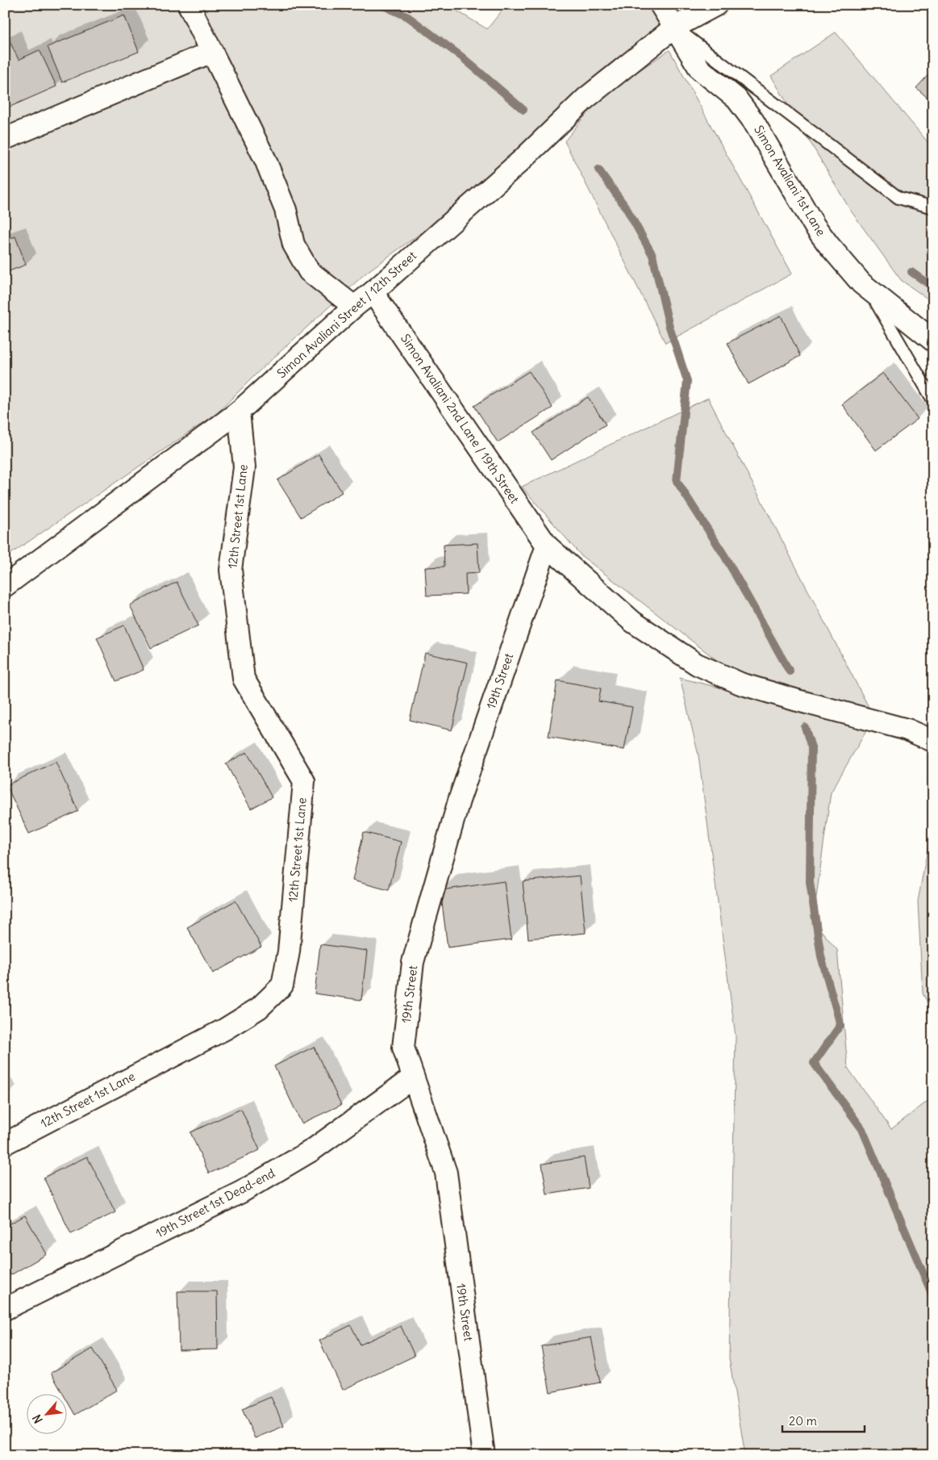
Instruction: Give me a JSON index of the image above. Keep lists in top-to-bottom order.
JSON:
{
  "streets": {
    "street": [
      "Simon Avaliani 1st Lane",
      "Simon Avaliani Street / 12th Street",
      "Simon Avaliani 2nd Lane / 19th Street",
      "12th Street 1st Lane",
      "19th Street",
      "19th Street 1st Dead-end"
    ]
  },
  "crossings": [
    ["Simon Avaliani 1st Lane", "Simon Avaliani Street / 12th Street"],
    ["Simon Avaliani Street / 12th Street", "Simon Avaliani 2nd Lane / 19th Street"],
    ["Simon Avaliani Street / 12th Street", "12th Street 1st Lane"],
    ["Simon Avaliani 2nd Lane / 19th Street", "19th Street"],
    ["19th Street", "19th Street 1st Dead-end"]
  ],
  "scale_bar": "20 m",
  "north": "bottom left"
}
